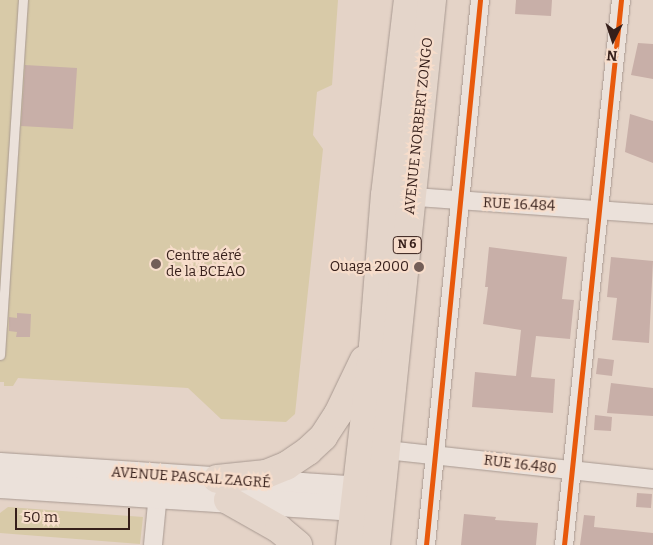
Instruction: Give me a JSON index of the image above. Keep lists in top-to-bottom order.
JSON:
{
  "streets": {
    "main road": ["AVENUE NORBERT ZONGO", "N 6", "AVENUE PASCAL ZAGRÉ"],
    "street": ["RUE 16.484", "RUE 16.480"]
  },
  "crossings": [
    ["AVENUE NORBERT ZONGO", "RUE 16.484"],
    ["AVENUE NORBERT ZONGO", "N 6"],
    ["AVENUE NORBERT ZONGO", "RUE 16.480"],
    ["AVENUE NORBERT ZONGO", "AVENUE PASCAL ZAGRÉ"],
    ["N 6", "AVENUE PASCAL ZAGRÉ"]
  ],
  "places": ["Centre aéré de la BCEAO", "Ouaga 2000"],
  "scale_bar": "50 m",
  "north": "bottom"
}
